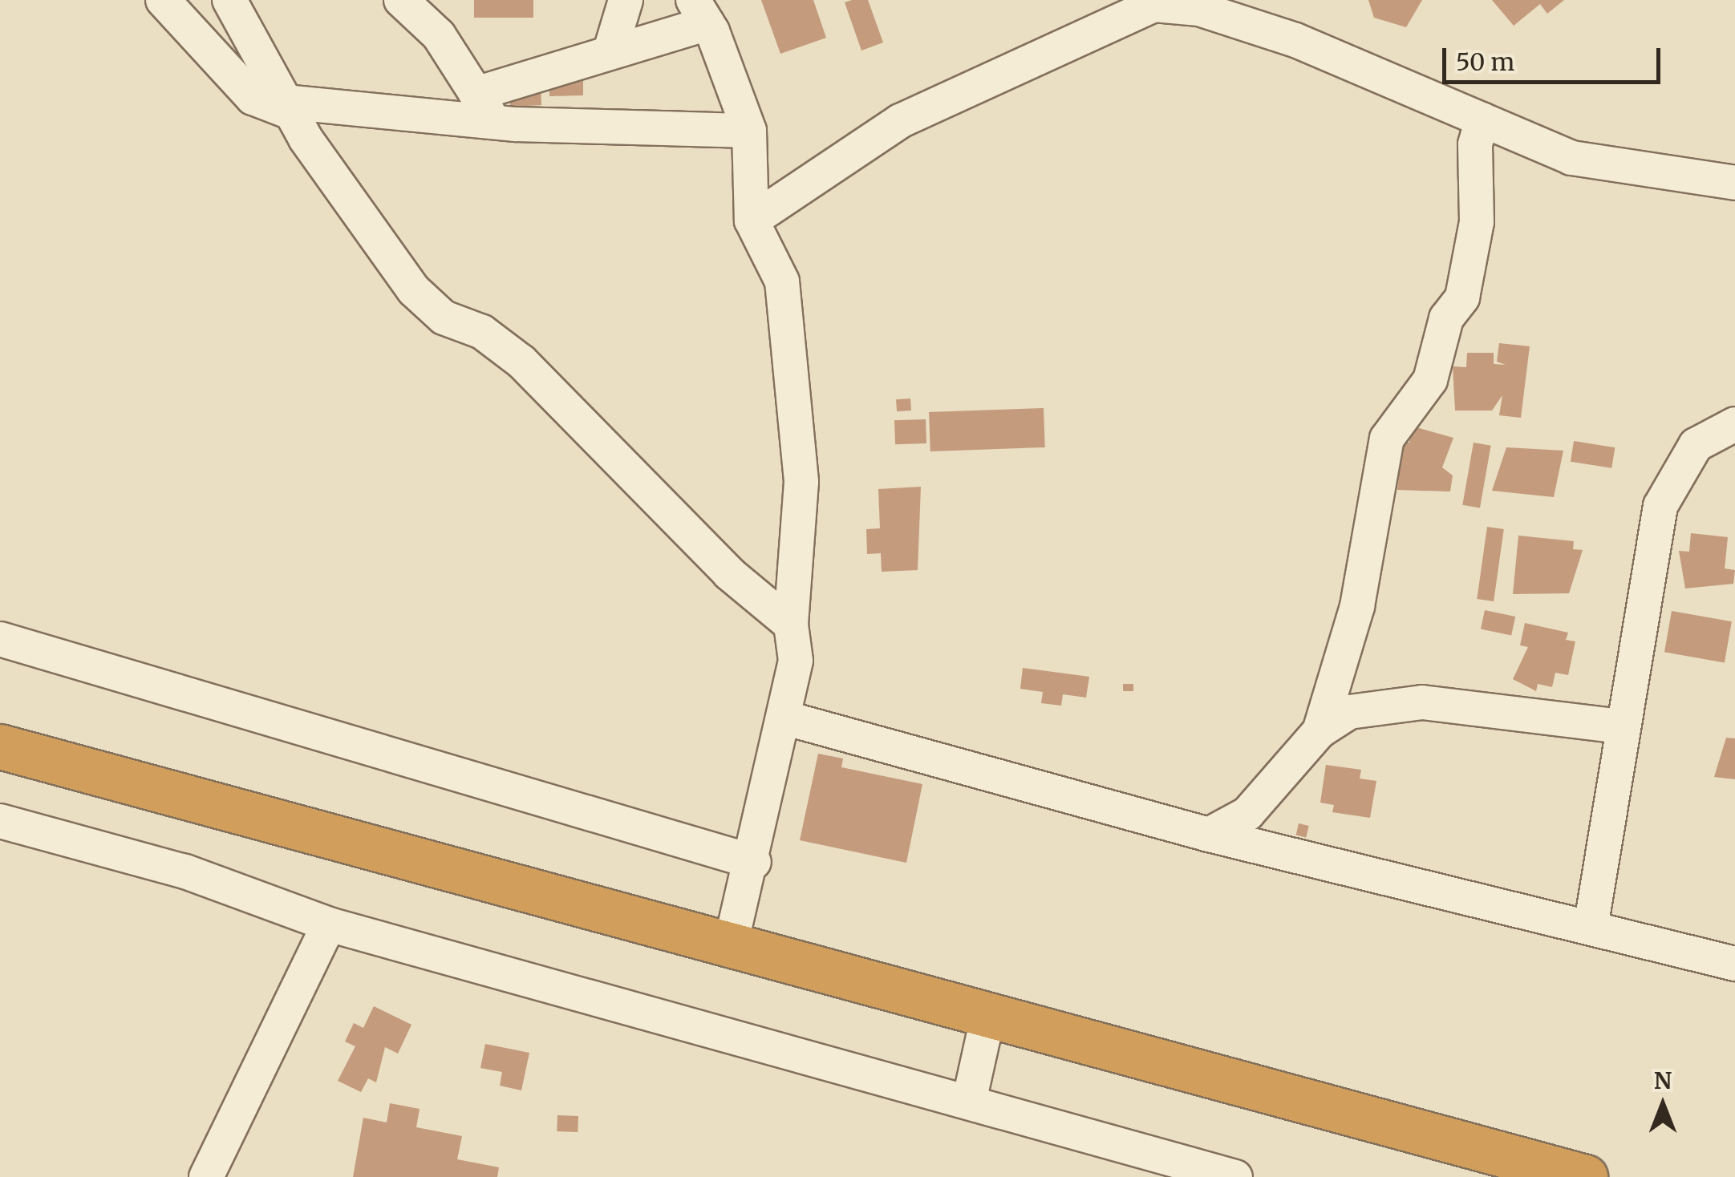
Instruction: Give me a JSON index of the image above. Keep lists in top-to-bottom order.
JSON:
{
  "scale_bar": "50 m",
  "north": "top"
}
